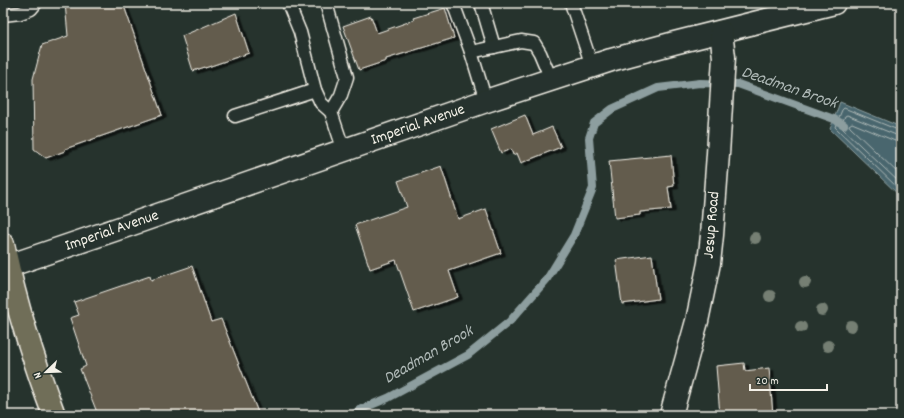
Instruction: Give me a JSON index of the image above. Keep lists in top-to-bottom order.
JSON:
{
  "streets": {
    "street": ["Imperial Avenue", "Jesup Road"]
  },
  "crossings": [
    ["Imperial Avenue", "Jesup Road"]
  ],
  "water": ["Deadman Brook"],
  "scale_bar": "20 m",
  "north": "bottom left"
}
